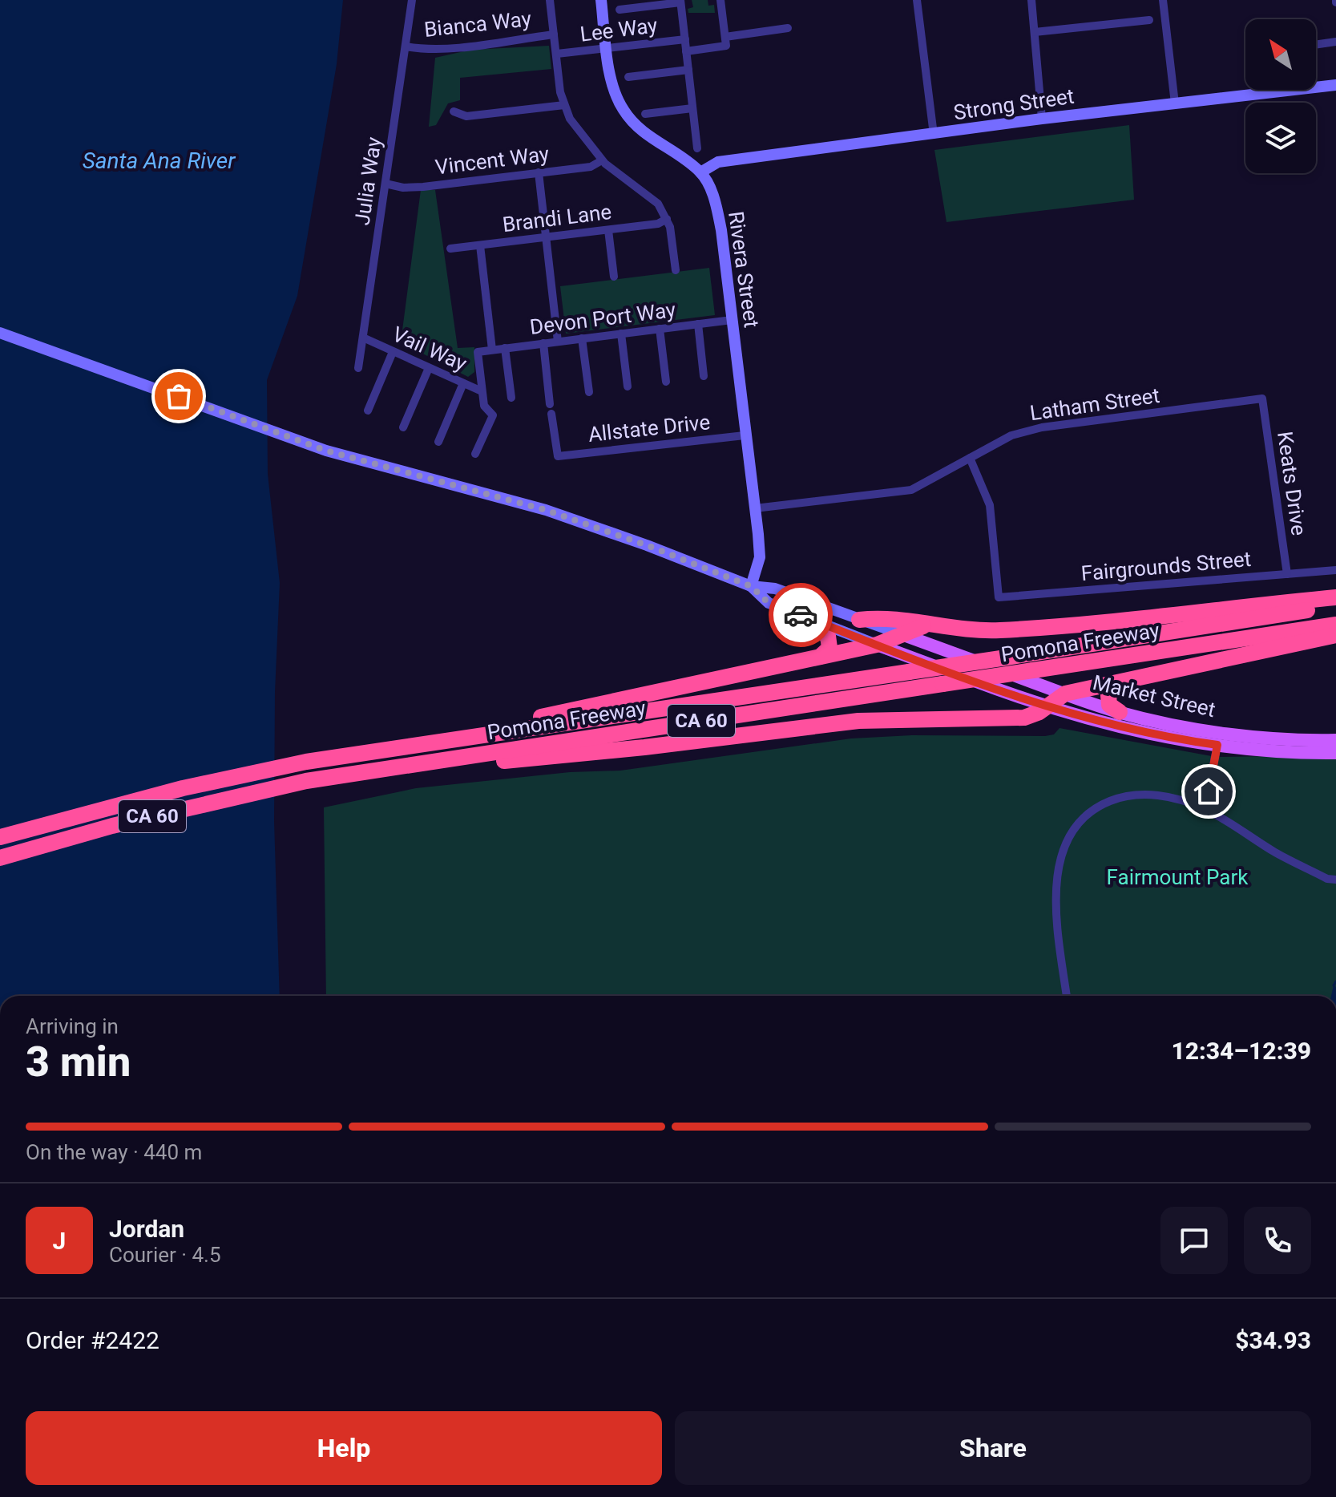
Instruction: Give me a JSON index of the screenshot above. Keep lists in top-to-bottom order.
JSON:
{
  "streets": {
    "highway": ["Pomona Freeway", "CA 60"],
    "main road": ["Market Street"],
    "street": [
      "Bianca Way",
      "Lee Way",
      "Strong Street",
      "Vincent Way",
      "Julia Way",
      "Brandi Lane",
      "Rivera Street",
      "Devon Port Way",
      "Vail Way",
      "Latham Street",
      "Allstate Drive",
      "Keats Drive",
      "Fairgrounds Street"
    ]
  },
  "crossings": [
    ["Bianca Way", "Julia Way"],
    ["Lee Way", "Rivera Street"],
    ["Strong Street", "Rivera Street"],
    ["Vincent Way", "Julia Way"],
    ["Julia Way", "Vail Way"],
    ["Rivera Street", "Devon Port Way"],
    ["Rivera Street", "Latham Street"],
    ["Rivera Street", "Allstate Drive"],
    ["Rivera Street", "Market Street"],
    ["Devon Port Way", "Vail Way"],
    ["Latham Street", "Keats Drive"],
    ["Latham Street", "Fairgrounds Street"],
    ["Keats Drive", "Fairgrounds Street"]
  ],
  "water": ["Santa Ana River"],
  "parks": ["Fairmount Park"],
  "north": "top left",
  "page": {
    "heading": ["3 min", "Arriving in", "12:34–12:39"],
    "panel": [
      "Jordan",
      "Courier · 4.5",
      "Order #2422",
      "$34.93"
    ],
    "bar": "On the way · 440 m",
    "round": "J",
    "buttons": ["Help", "Share"]
  }
}
